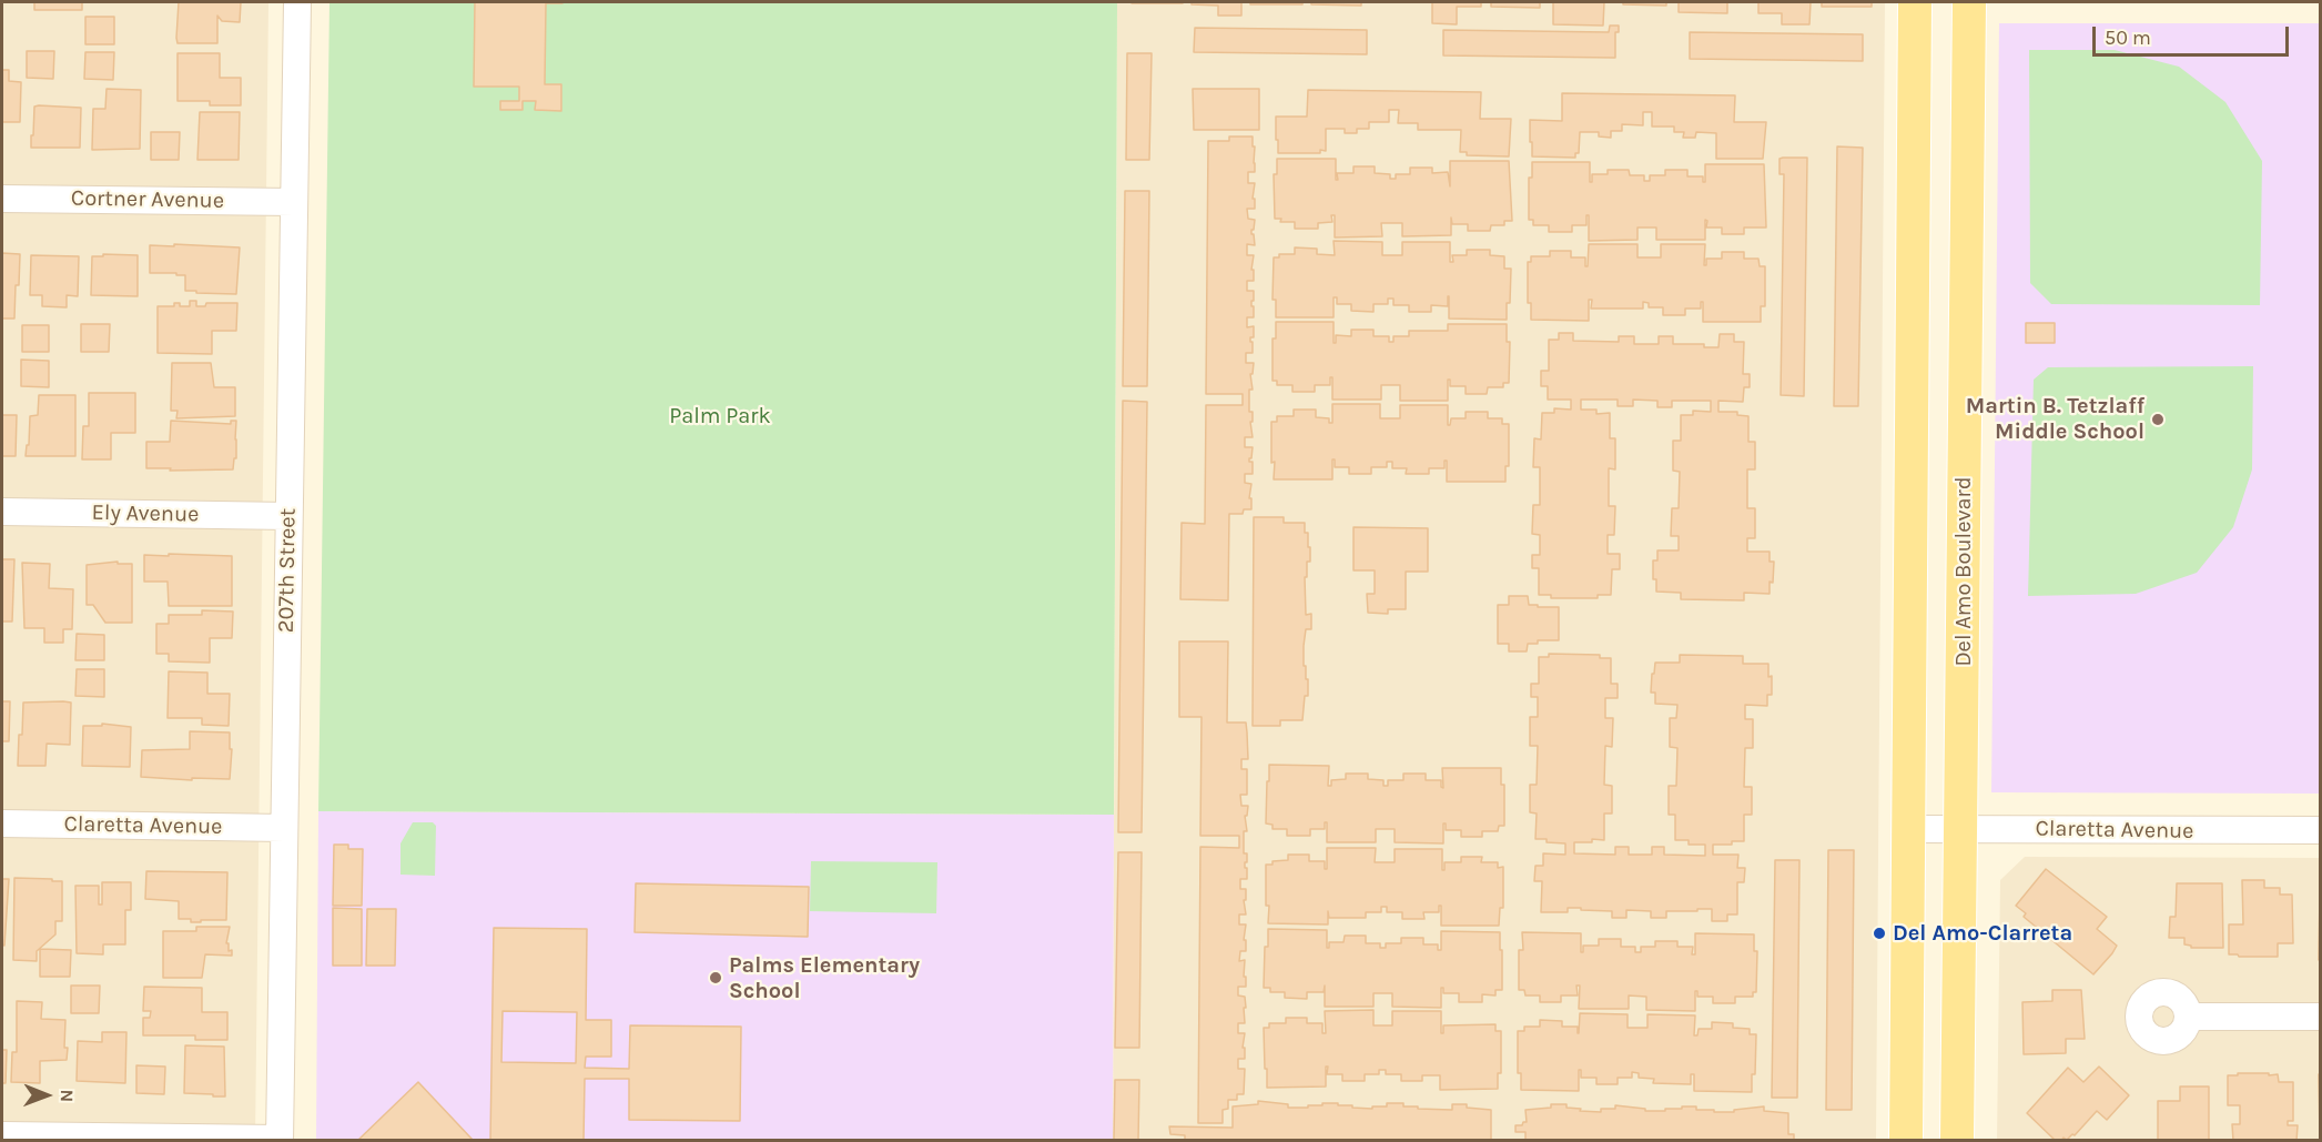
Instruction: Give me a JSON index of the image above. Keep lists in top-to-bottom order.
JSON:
{
  "streets": {
    "main road": ["Del Amo Boulevard"],
    "street": [
      "Cortner Avenue",
      "Ely Avenue",
      "207th Street",
      "Claretta Avenue"
    ]
  },
  "crossings": [
    ["Cortner Avenue", "207th Street"],
    ["Ely Avenue", "207th Street"],
    ["207th Street", "Claretta Avenue"],
    ["Del Amo Boulevard", "Claretta Avenue"]
  ],
  "parks": ["Palm Park"],
  "places": ["Martin B. Tetzlaff Middle School", "Del Amo-Clarreta", "Palms Elementary School"],
  "scale_bar": "50 m",
  "north": "right"
}
